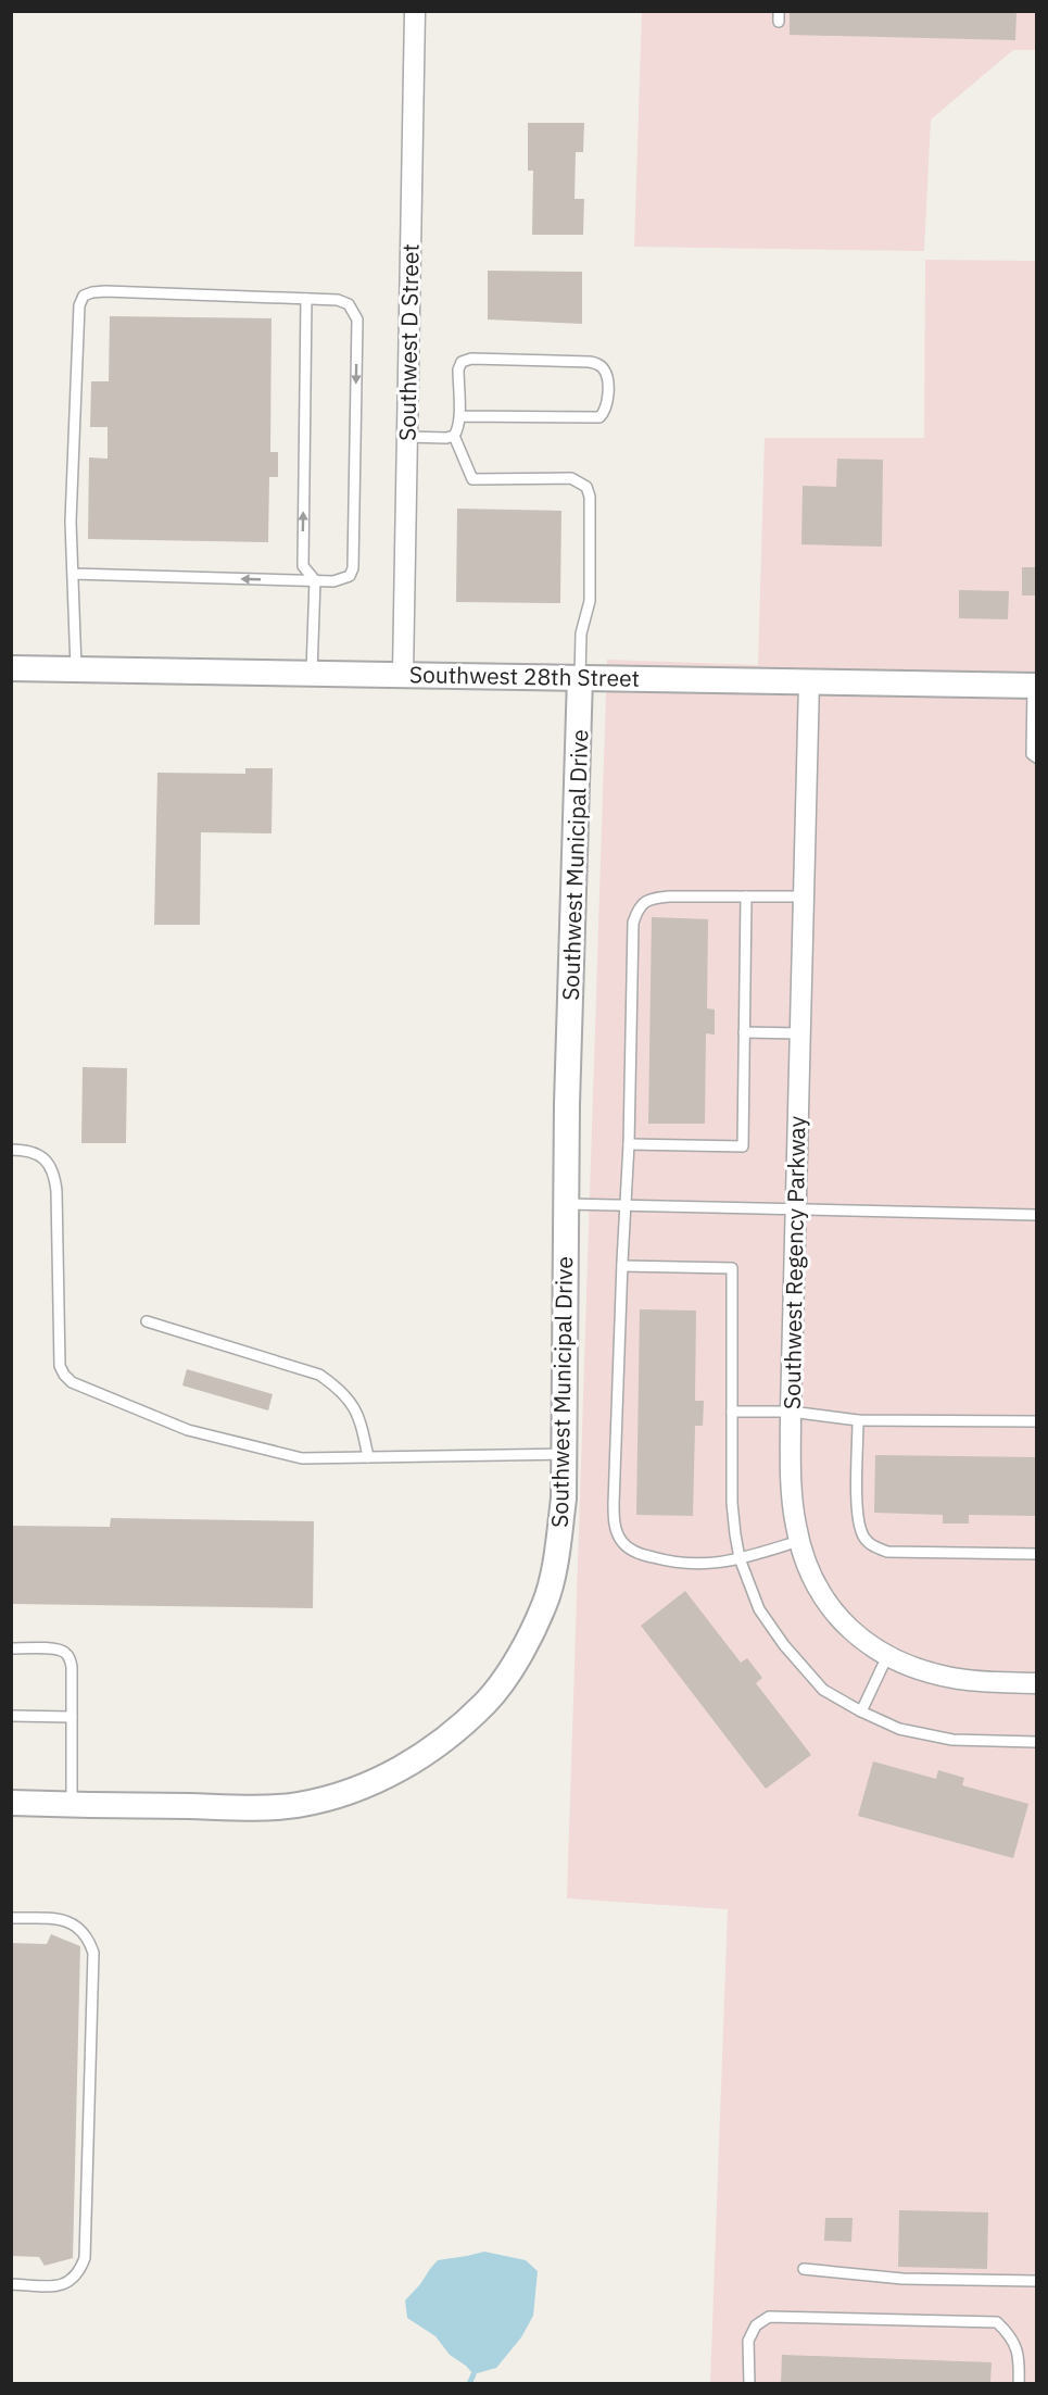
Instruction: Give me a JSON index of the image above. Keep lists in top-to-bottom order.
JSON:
{
  "streets": {
    "street": [
      "Southwest D Street",
      "Southwest 28th Street",
      "Southwest Municipal Drive",
      "Southwest Regency Parkway"
    ]
  },
  "crossings": [
    ["Southwest D Street", "Southwest 28th Street"],
    ["Southwest 28th Street", "Southwest Municipal Drive"],
    ["Southwest 28th Street", "Southwest Regency Parkway"]
  ]
}
